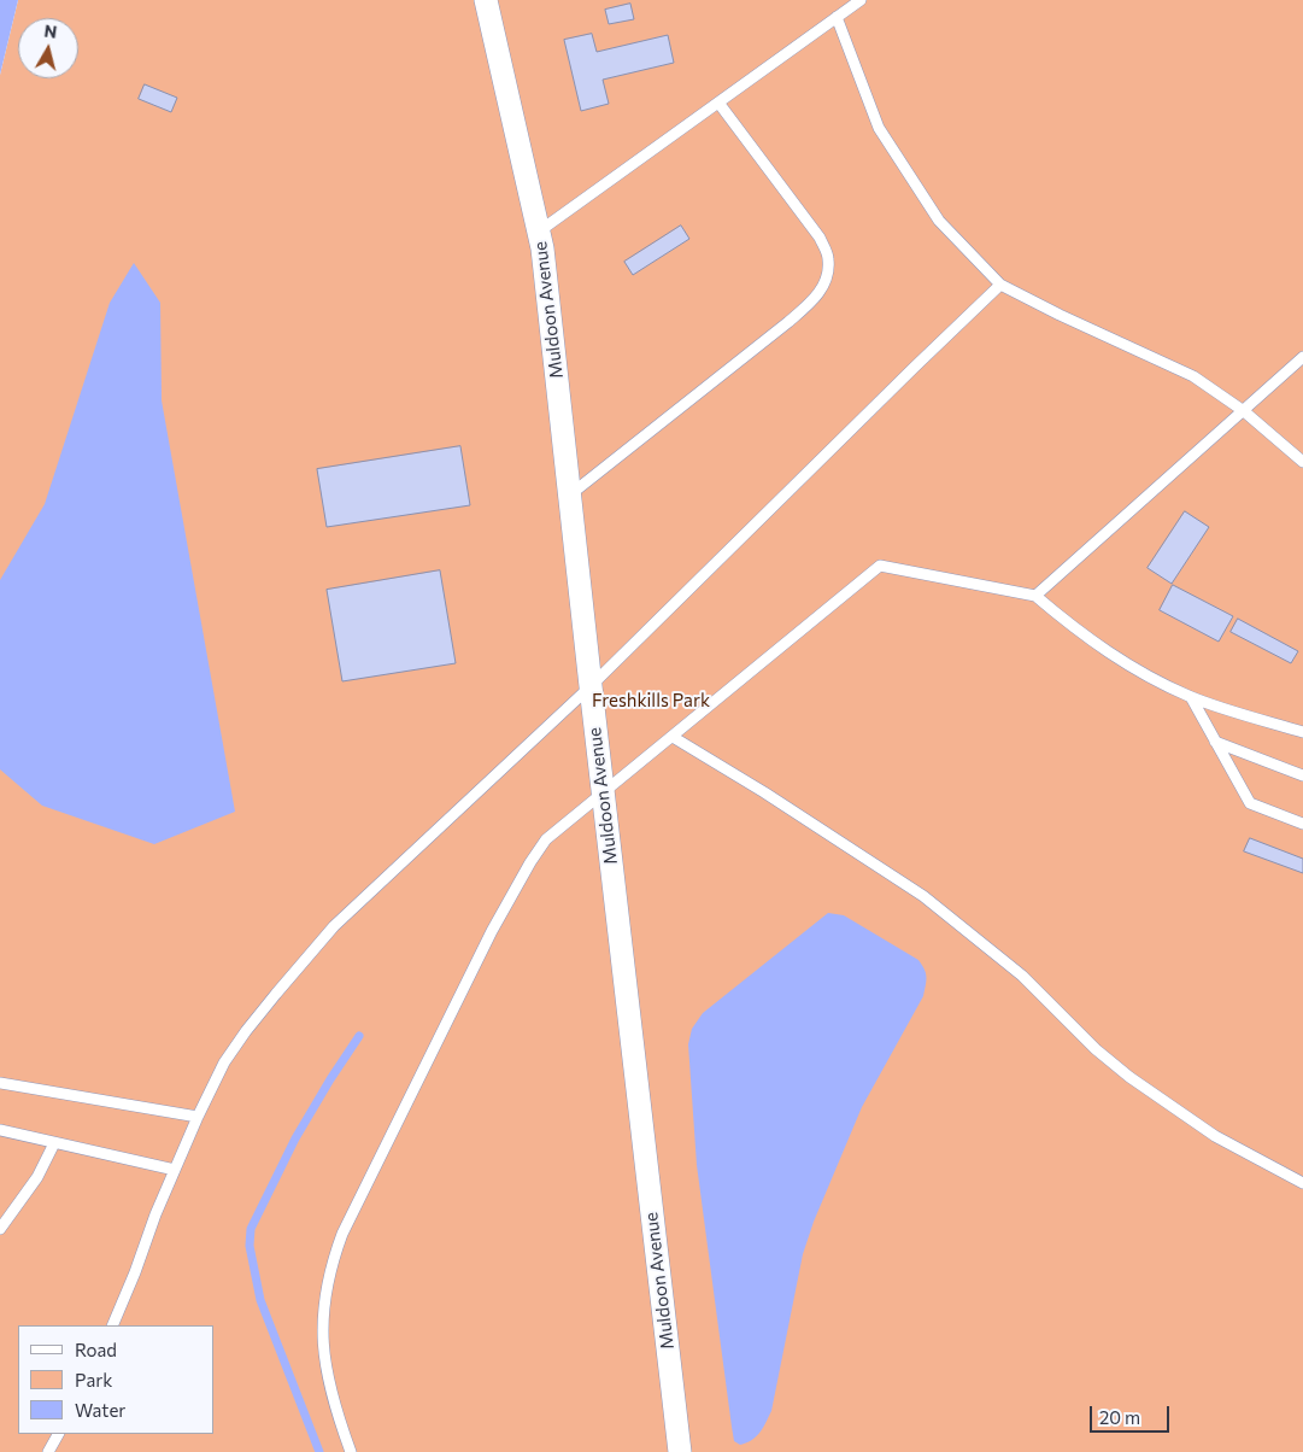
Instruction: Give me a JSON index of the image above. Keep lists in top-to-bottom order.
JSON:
{
  "streets": {
    "street": ["Muldoon Avenue"]
  },
  "parks": ["Freshkills Park"],
  "legend": ["Road", "Park", "Water"],
  "scale_bar": "20 m",
  "north": "top"
}
